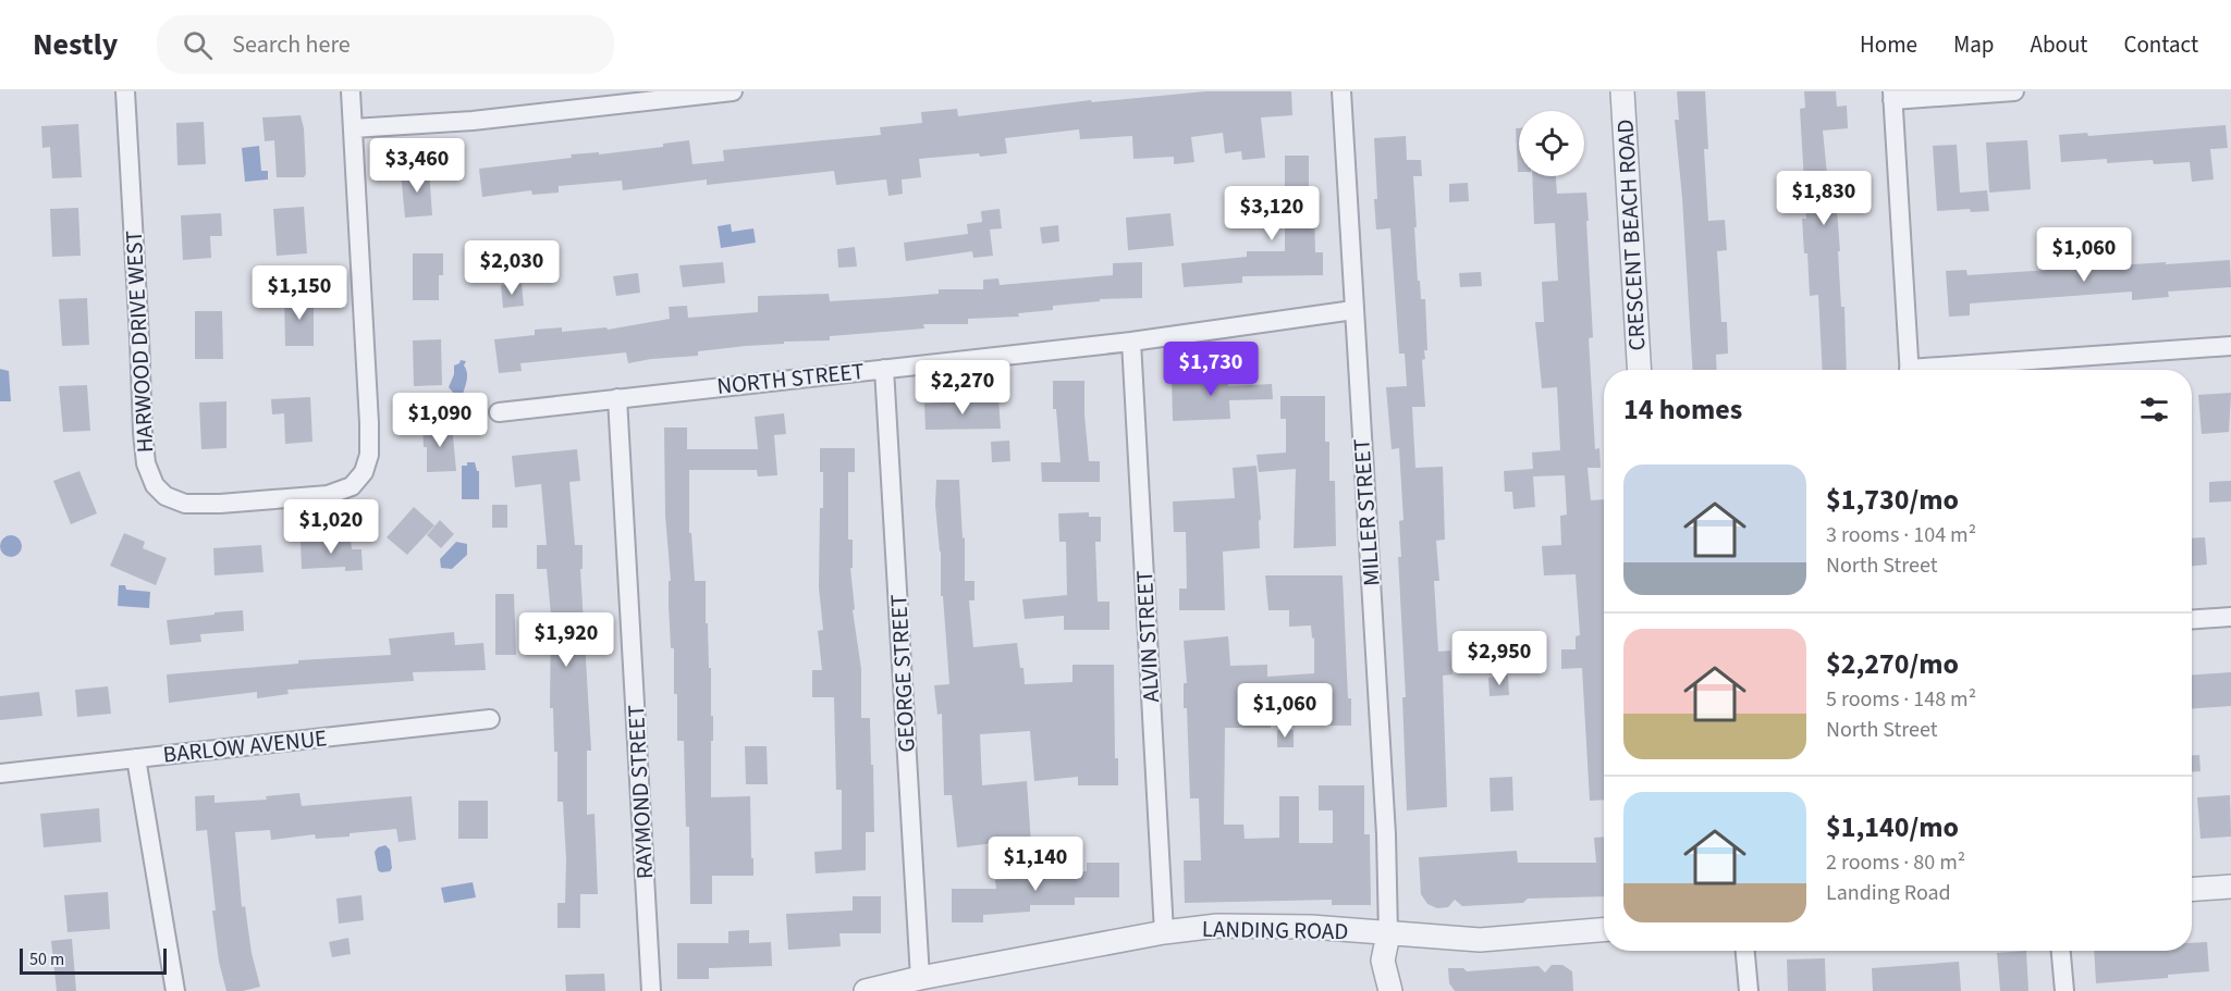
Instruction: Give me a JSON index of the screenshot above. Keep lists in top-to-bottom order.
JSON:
{
  "streets": {
    "street": [
      "CRESCENT BEACH ROAD",
      "HARWOOD DRIVE WEST",
      "NORTH STREET",
      "MILLER STREET",
      "ALVIN STREET",
      "GEORGE STREET",
      "BARLOW AVENUE",
      "RAYMOND STREET",
      "LANDING ROAD"
    ]
  },
  "crossings": [
    ["NORTH STREET", "MILLER STREET"],
    ["NORTH STREET", "ALVIN STREET"],
    ["NORTH STREET", "GEORGE STREET"],
    ["NORTH STREET", "RAYMOND STREET"],
    ["MILLER STREET", "LANDING ROAD"],
    ["ALVIN STREET", "LANDING ROAD"],
    ["GEORGE STREET", "LANDING ROAD"]
  ],
  "scale_bar": "50 m",
  "page": {
    "header": "Nestly",
    "search": "Search here",
    "nav": [
      "Home",
      "Map",
      "About",
      "Contact"
    ],
    "price": [
      "$3,460",
      "$1,830",
      "$3,120",
      "$1,060",
      "$2,030",
      "$1,150",
      "$1,730",
      "$2,270",
      "$1,090",
      "$1,020",
      "$1,920",
      "$2,950",
      "$1,060",
      "$1,140"
    ],
    "heading": "14 homes",
    "list": [
      {
        "name": "$1,730/mo",
        "note": "3 rooms · 104 m² · North Street"
      },
      {
        "name": "$2,270/mo",
        "note": "5 rooms · 148 m² · North Street"
      },
      {
        "name": "$1,140/mo",
        "note": "2 rooms · 80 m² · Landing Road"
      }
    ],
    "scale": "50 m"
  }
}
